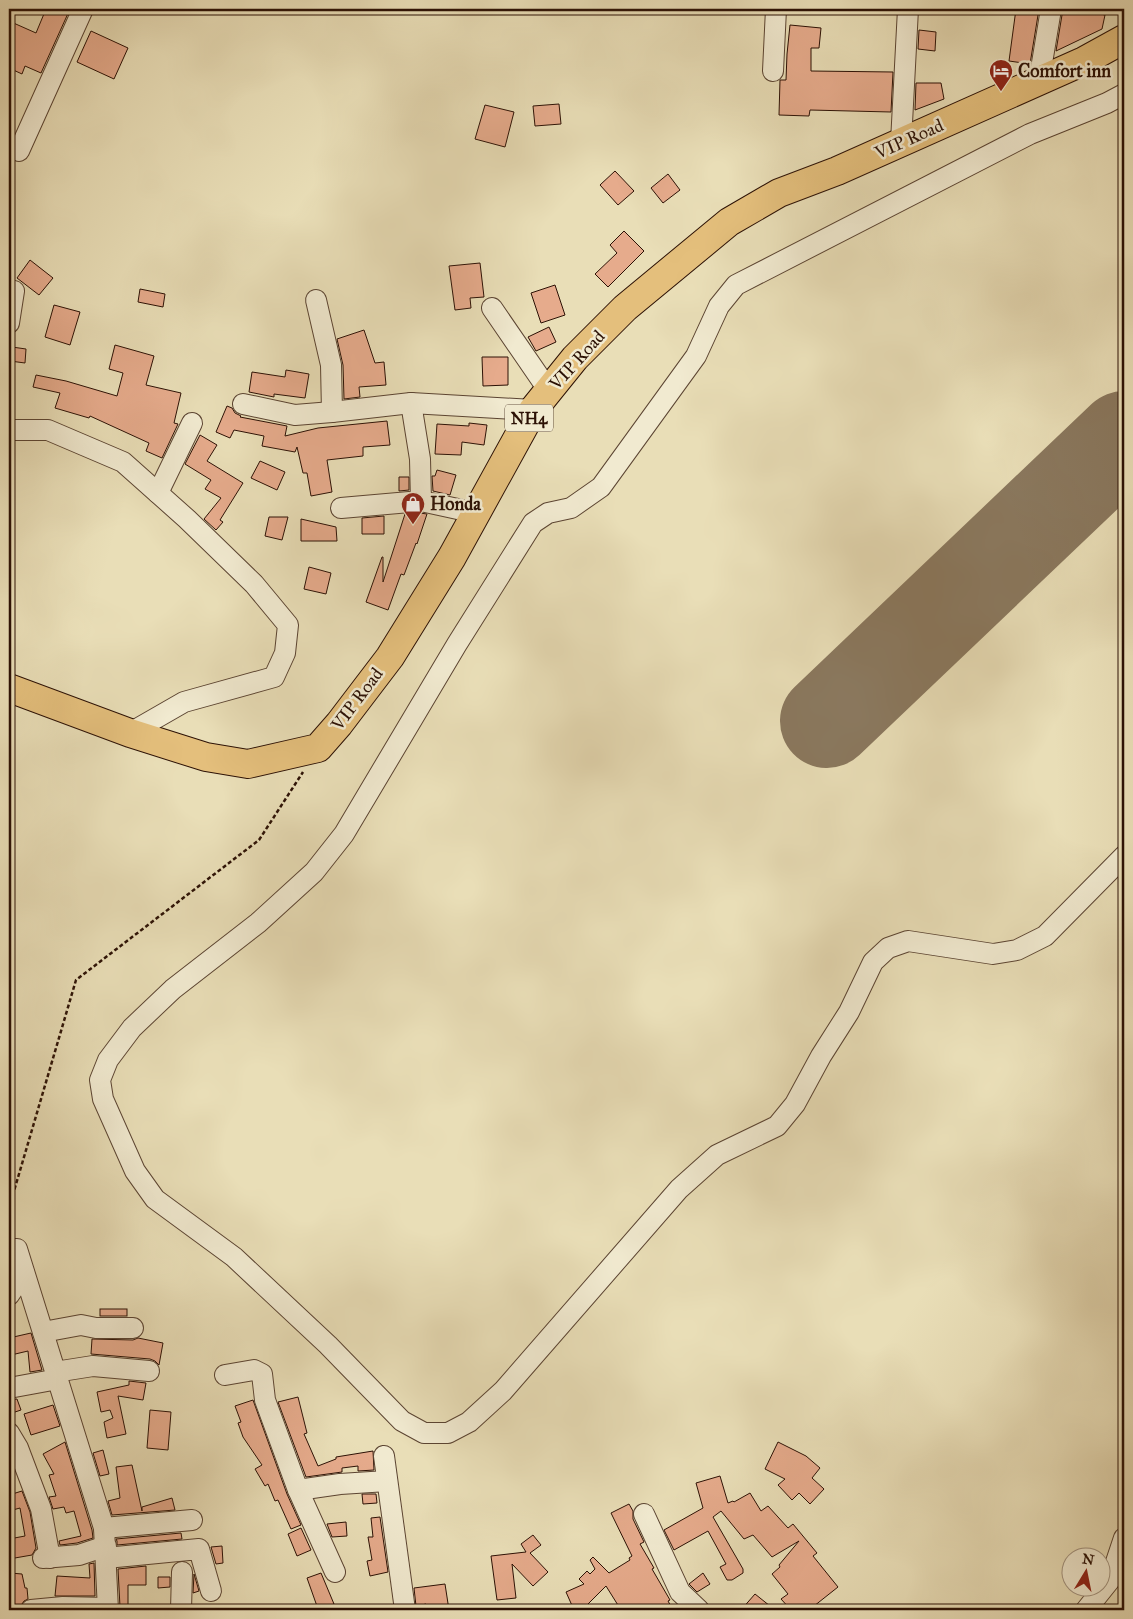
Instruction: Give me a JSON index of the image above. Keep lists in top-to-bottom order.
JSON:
{
  "streets": {
    "highway": ["VIP Road", "NH4"]
  },
  "places": {
    "hotel": ["Comfort inn"],
    "shop": ["Honda"]
  },
  "north": "top"
}
